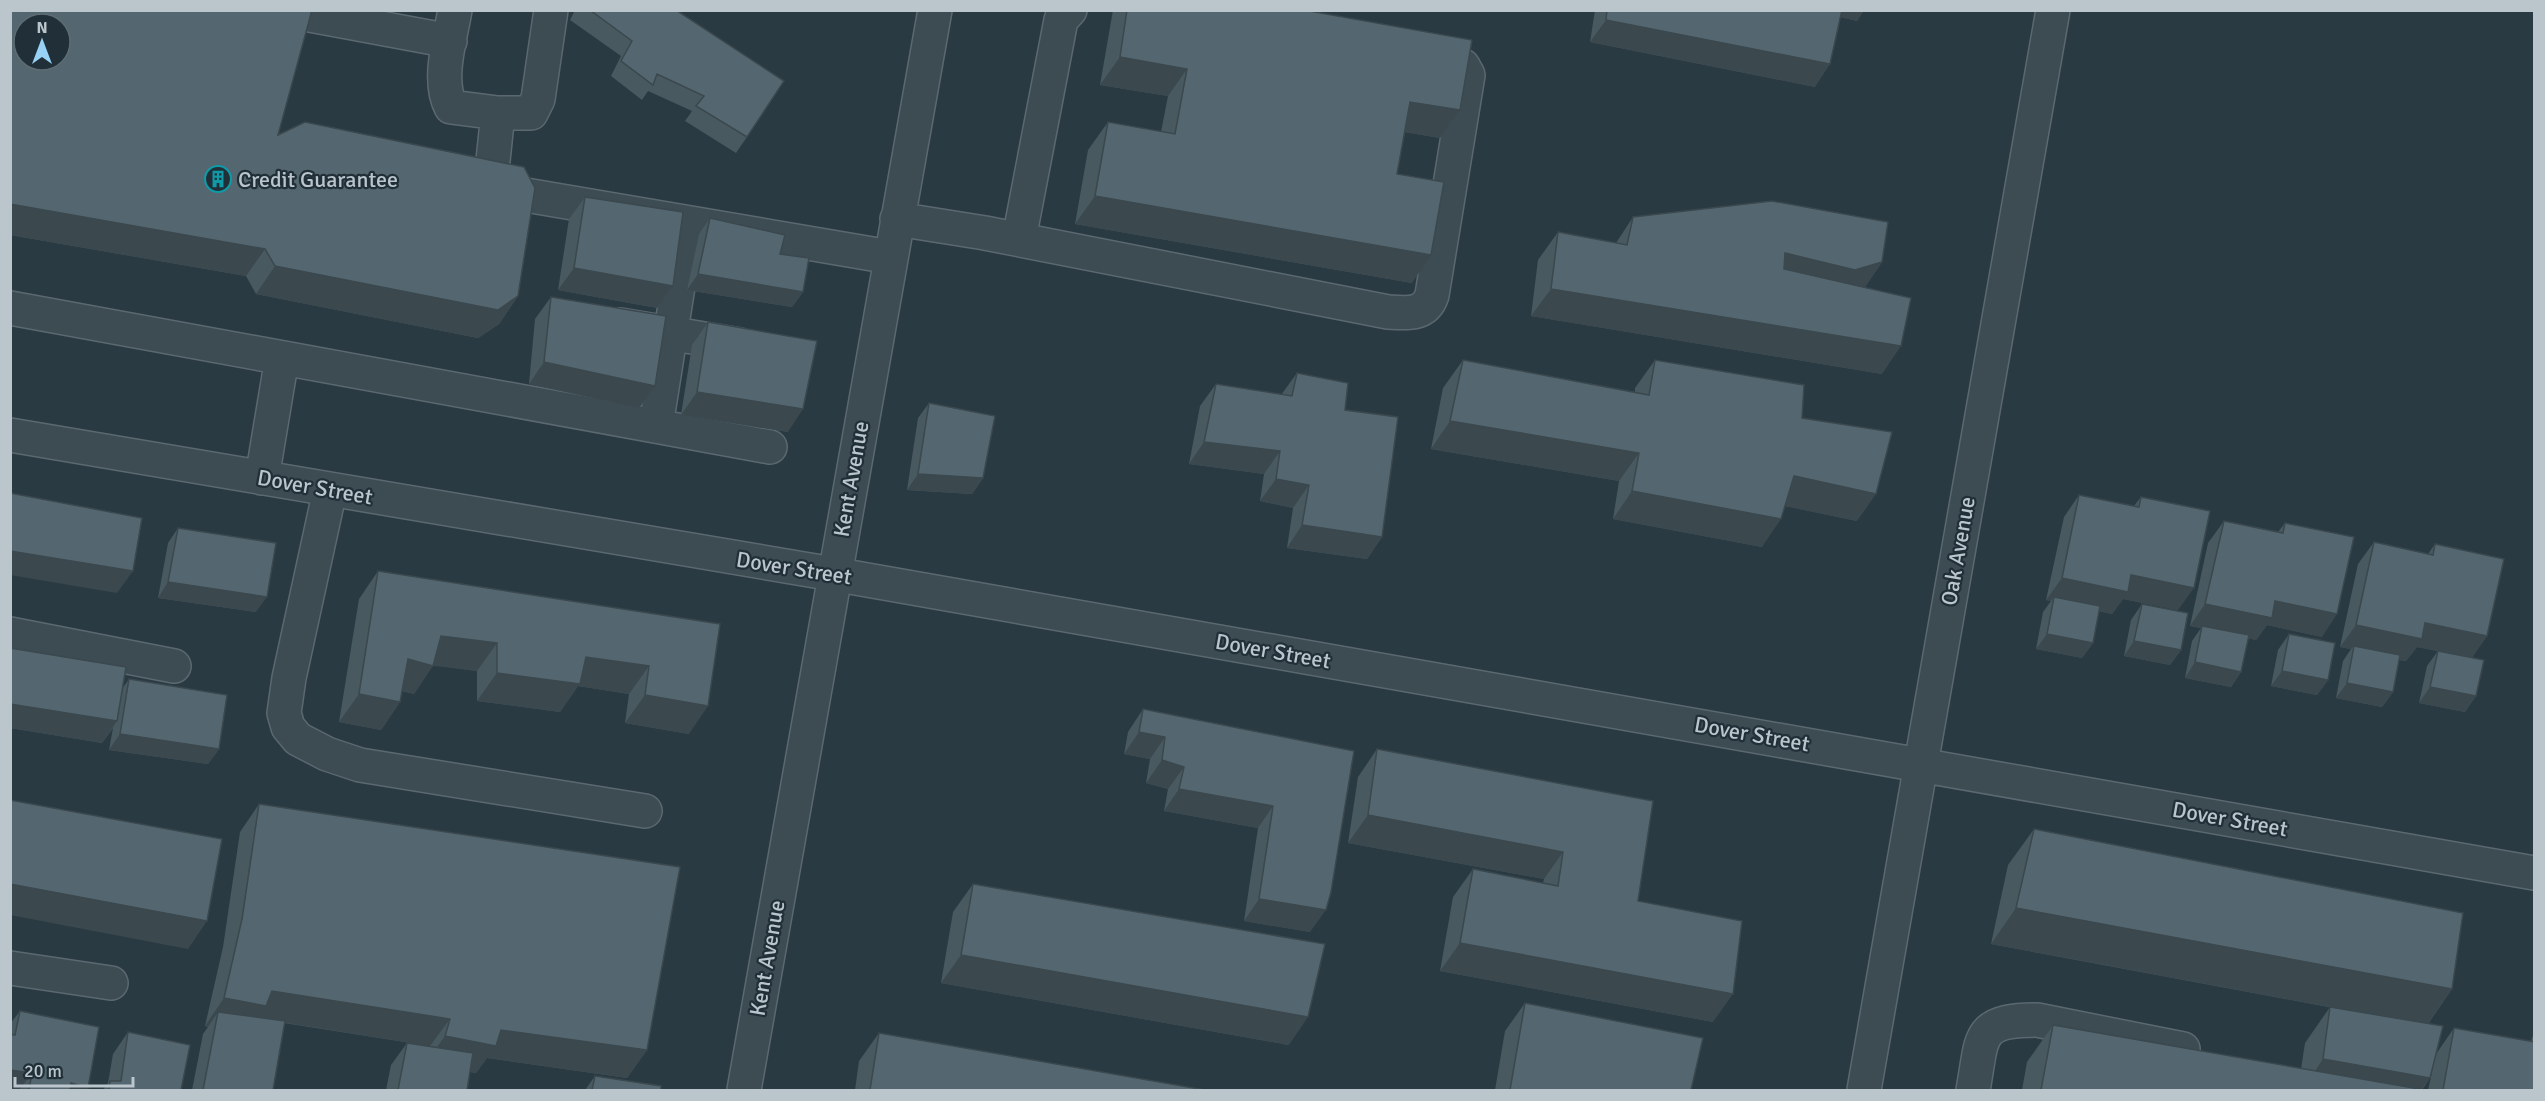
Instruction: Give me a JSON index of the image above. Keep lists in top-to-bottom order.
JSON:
{
  "streets": {
    "street": ["Kent Avenue", "Dover Street", "Oak Avenue"]
  },
  "crossings": [
    ["Kent Avenue", "Dover Street"],
    ["Dover Street", "Oak Avenue"]
  ],
  "places": {
    "building": ["Credit Guarantee"]
  },
  "scale_bar": "20 m",
  "north": "top"
}
